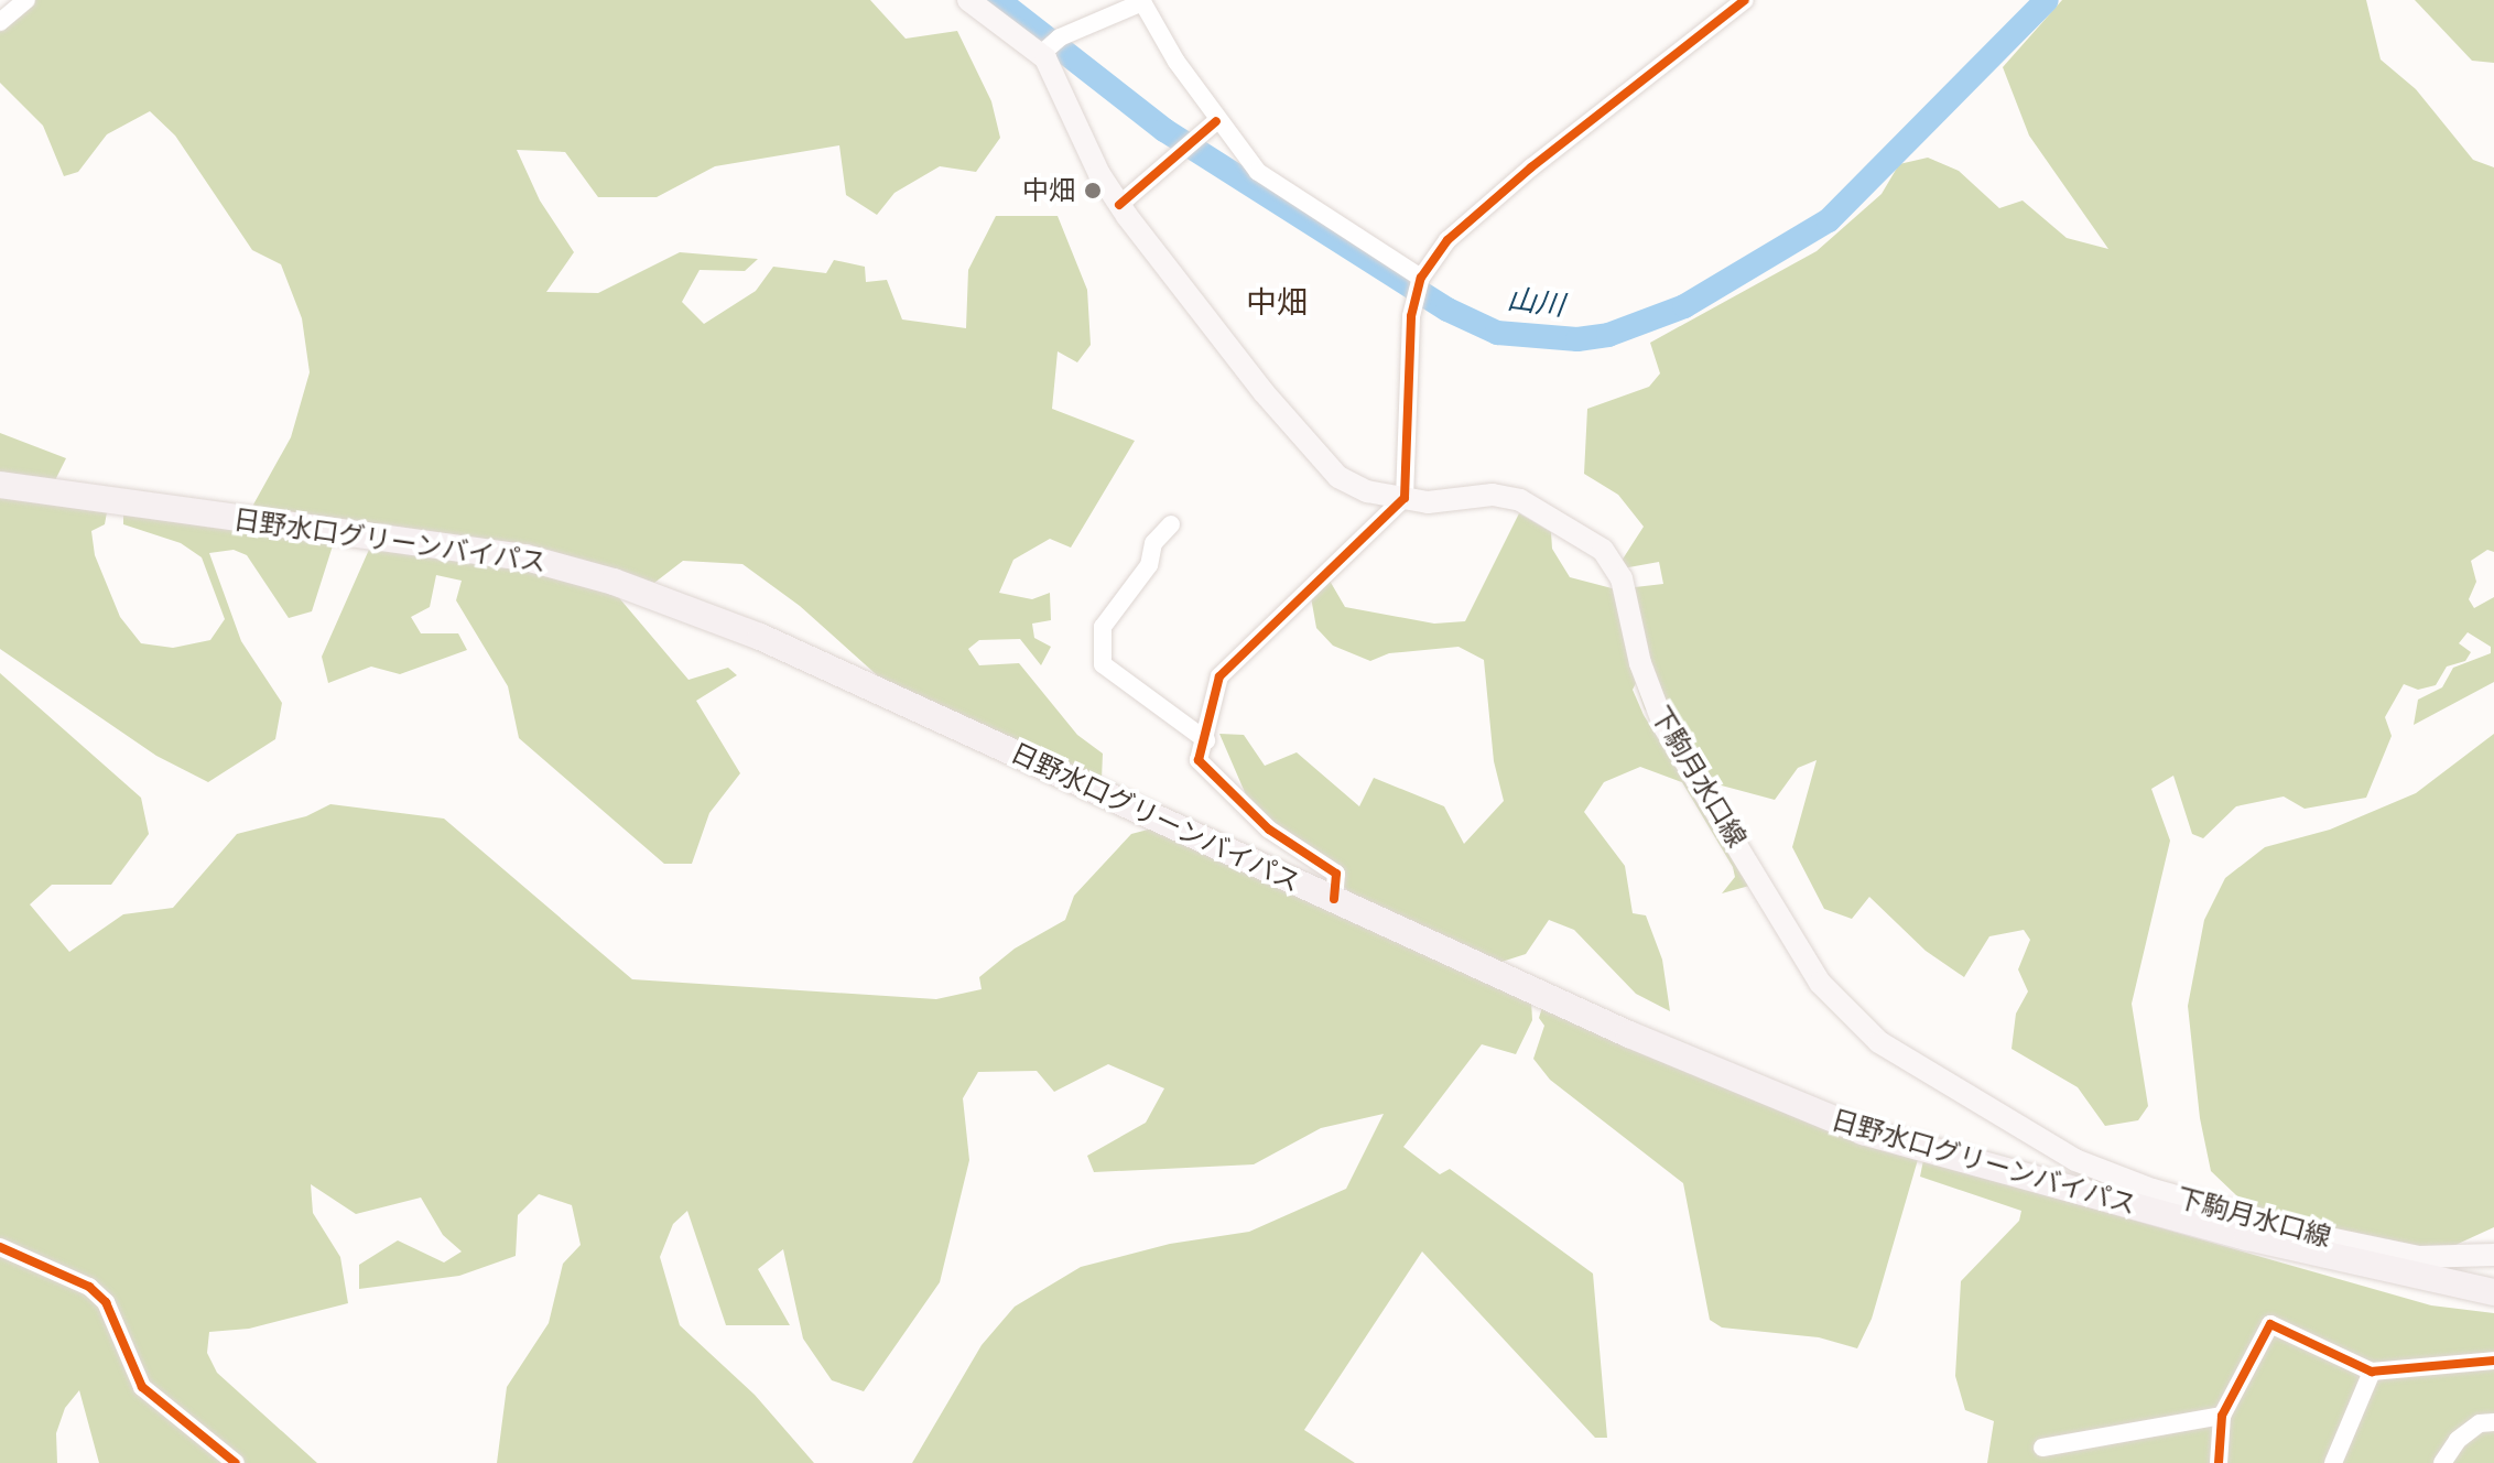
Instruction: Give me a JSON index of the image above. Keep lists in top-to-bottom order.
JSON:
{
  "streets": {
    "highway": ["日野水口グリーンバイパス"],
    "main road": ["下駒月水口線"]
  },
  "districts": ["中畑"],
  "water": ["山川"],
  "places": ["中畑"]
}
